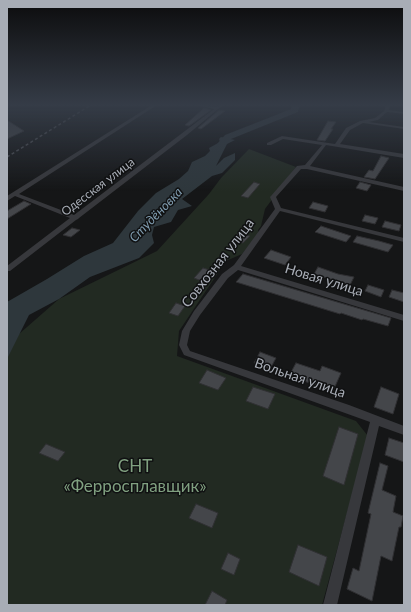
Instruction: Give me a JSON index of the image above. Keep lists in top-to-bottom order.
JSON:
{
  "streets": {
    "street": [
      "Одесская улица",
      "Совхозная улица",
      "Новая улица",
      "Вольная улица"
    ]
  },
  "crossings": [
    ["Совхозная улица", "Новая улица"],
    ["Совхозная улица", "Вольная улица"]
  ],
  "water": ["Студёновка"],
  "parks": ["СНТ «Ферросплавщик»"]
}
